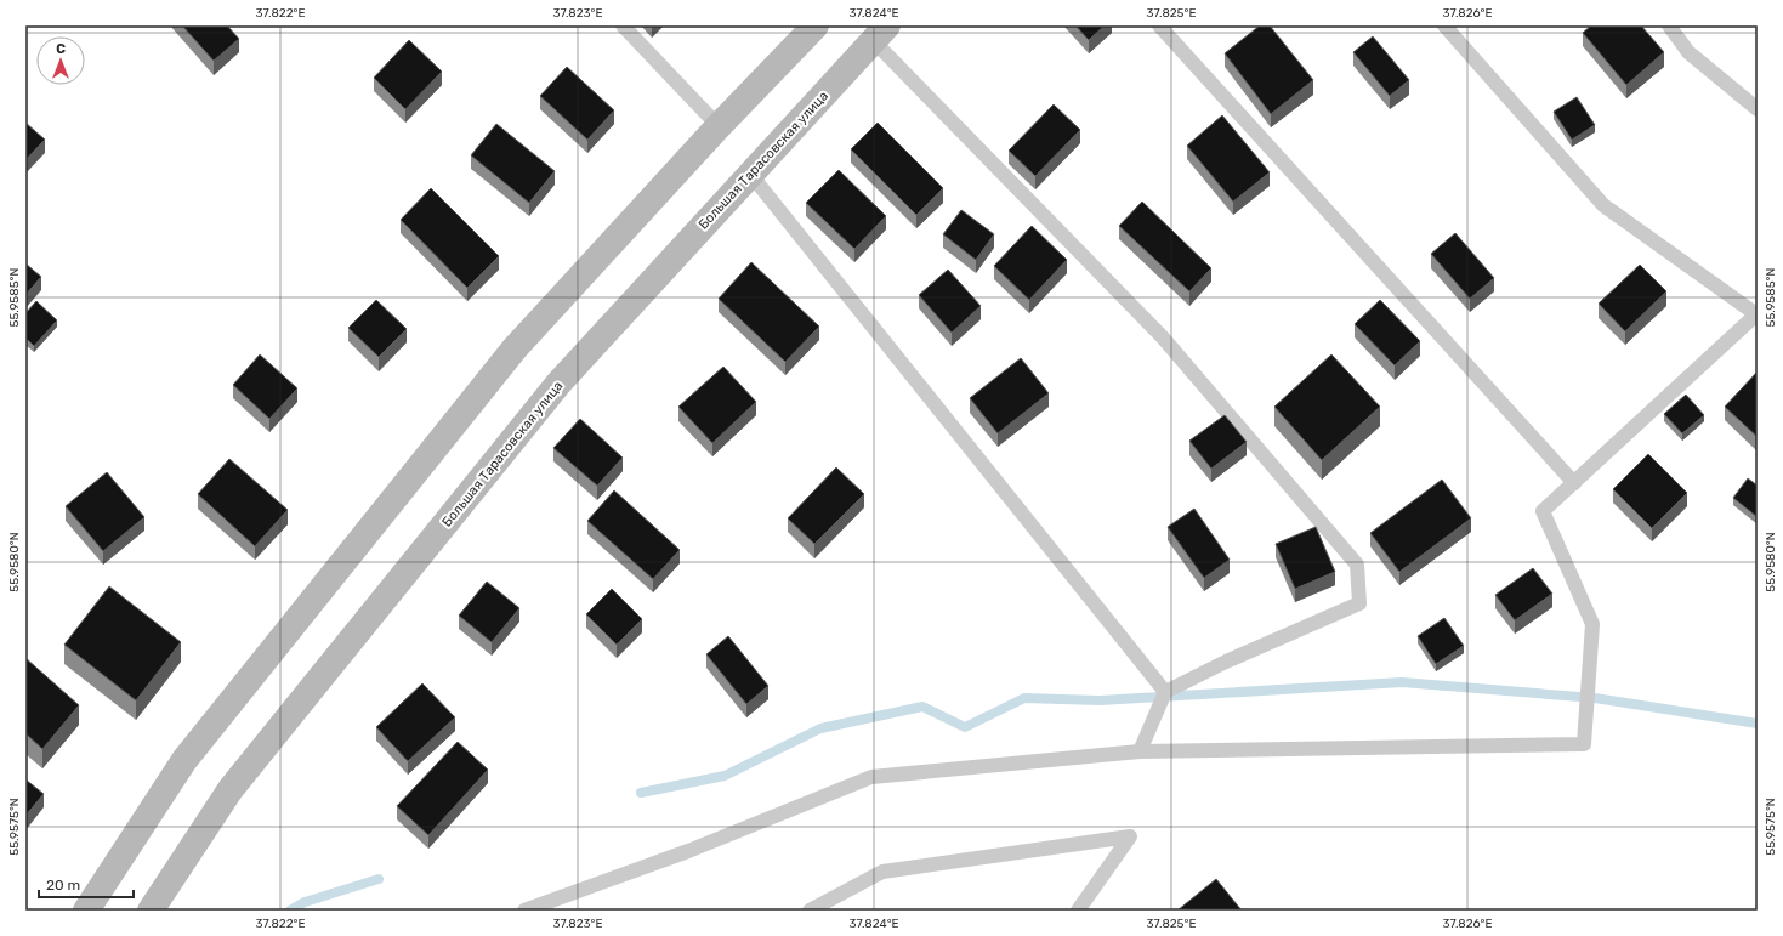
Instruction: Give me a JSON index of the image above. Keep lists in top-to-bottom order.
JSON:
{
  "streets": {
    "street": ["Большая Тарасовская улица"]
  },
  "scale_bar": "20 m",
  "north": "top",
  "coordinates": [
    "37.822°E",
    "37.823°E",
    "37.824°E",
    "37.825°E",
    "37.826°E",
    "55.9585°N",
    "55.9580°N",
    "55.9575°N"
  ]
}
